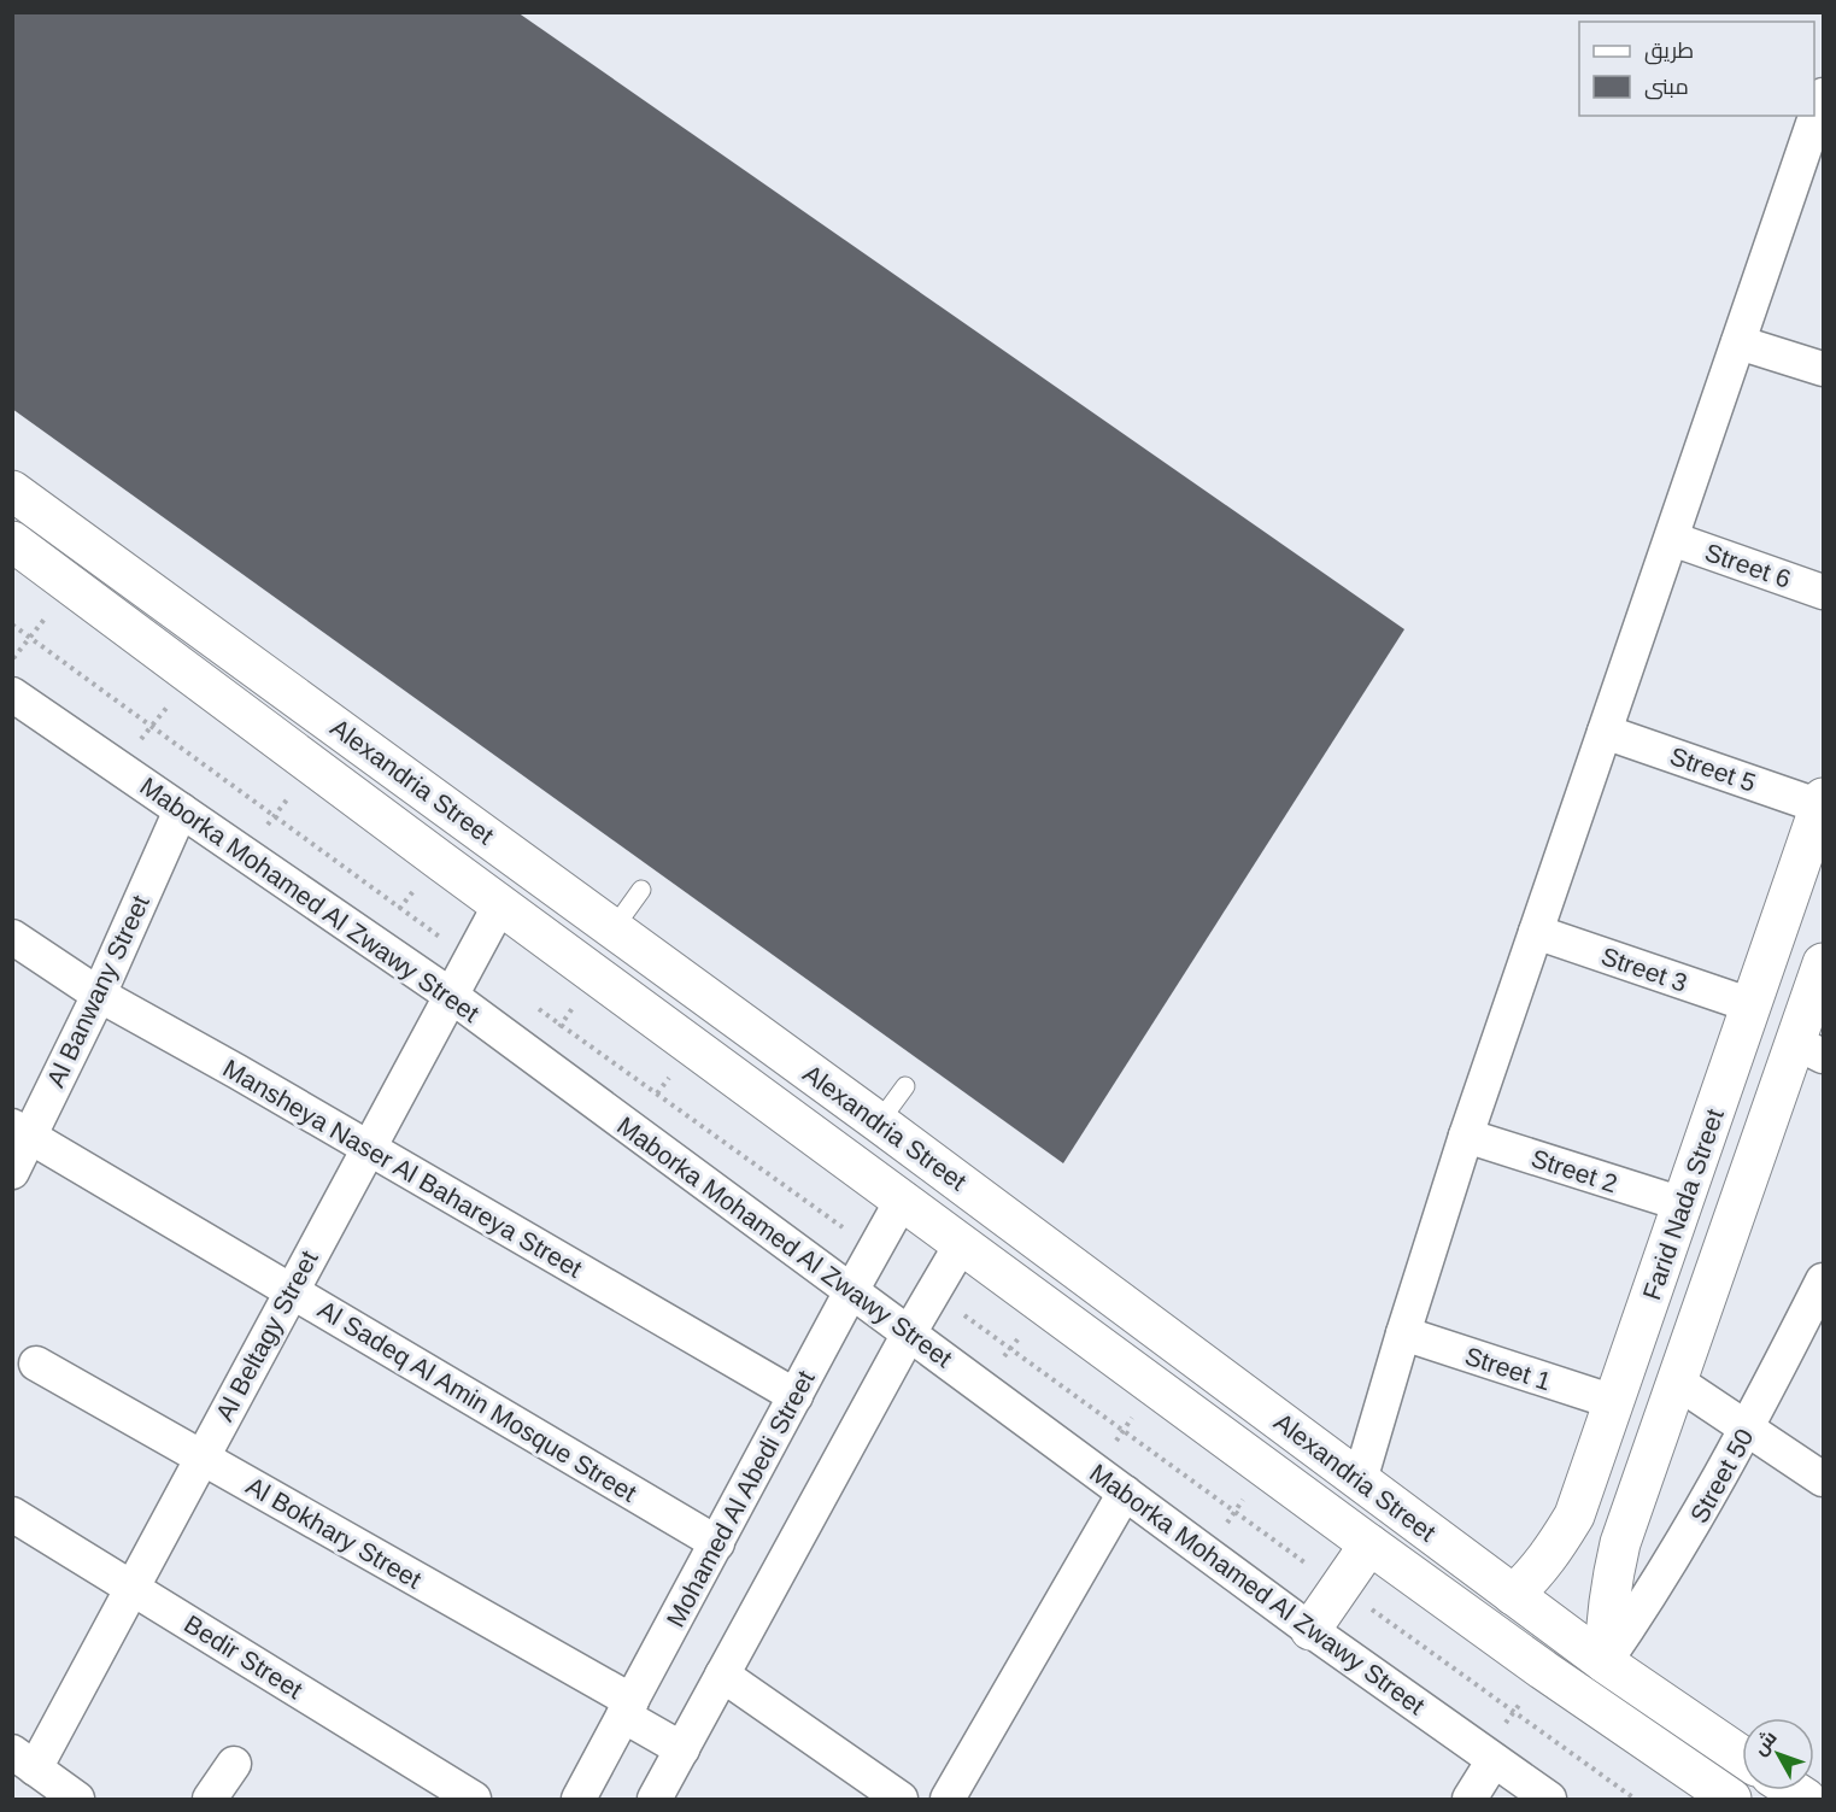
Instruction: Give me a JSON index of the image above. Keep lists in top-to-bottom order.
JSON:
{
  "streets": {
    "street": [
      "Street 6",
      "Street 5",
      "Alexandria Street",
      "Maborka Mohamed Al Zwawy Street",
      "Street 3",
      "Al Banwany Street",
      "Mansheya Naser Al Bahareya Street",
      "Street 2",
      "Farid Nada Street",
      "Al Beltagy Street",
      "Street 1",
      "Al Sadeq Al Amin Mosque Street",
      "Street 50",
      "Mohamed Al Abedi Street",
      "Al Bokhary Street",
      "Bedir Street"
    ]
  },
  "crossings": [
    ["Street 5", "Farid Nada Street"],
    ["Alexandria Street", "Farid Nada Street"],
    ["Alexandria Street", "Al Beltagy Street"],
    ["Alexandria Street", "Street 50"],
    ["Alexandria Street", "Mohamed Al Abedi Street"],
    ["Maborka Mohamed Al Zwawy Street", "Al Banwany Street"],
    ["Maborka Mohamed Al Zwawy Street", "Al Beltagy Street"],
    ["Maborka Mohamed Al Zwawy Street", "Mohamed Al Abedi Street"],
    ["Street 3", "Farid Nada Street"],
    ["Al Banwany Street", "Mansheya Naser Al Bahareya Street"],
    ["Al Banwany Street", "Al Sadeq Al Amin Mosque Street"],
    ["Mansheya Naser Al Bahareya Street", "Al Beltagy Street"],
    ["Mansheya Naser Al Bahareya Street", "Mohamed Al Abedi Street"],
    ["Street 2", "Farid Nada Street"],
    ["Farid Nada Street", "Street 1"],
    ["Farid Nada Street", "Street 50"],
    ["Al Beltagy Street", "Al Sadeq Al Amin Mosque Street"],
    ["Al Beltagy Street", "Al Bokhary Street"],
    ["Al Beltagy Street", "Bedir Street"],
    ["Al Sadeq Al Amin Mosque Street", "Mohamed Al Abedi Street"],
    ["Mohamed Al Abedi Street", "Al Bokhary Street"]
  ],
  "legend": ["طريق", "مبنى"],
  "north": "top left"
}
